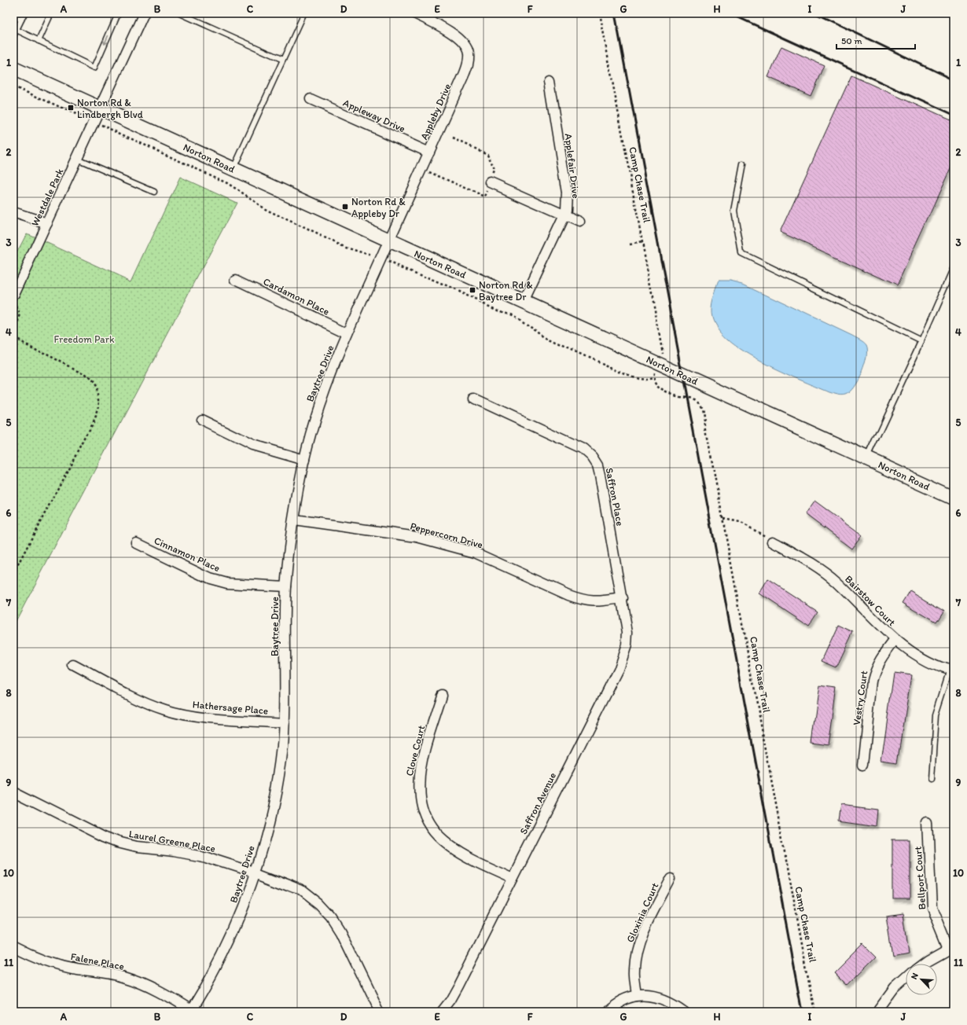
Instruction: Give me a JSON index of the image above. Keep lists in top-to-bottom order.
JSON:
{
  "streets": {
    "main road": ["Norton Road"],
    "street": [
      "Appleby Drive",
      "Appleway Drive",
      "Applefair Drive",
      "Westdale Park",
      "Cardamon Place",
      "Baytree Drive",
      "Saffron Place",
      "Peppercorn Drive",
      "Cinnamon Place",
      "Bairstow Court",
      "Vestry Court",
      "Hathersage Place",
      "Clove Court",
      "Saffron Avenue",
      "Laurel Greene Place",
      "Bellport Court",
      "Gloxinia Court",
      "Falene Place"
    ],
    "path": ["Camp Chase Trail"]
  },
  "crossings": [
    ["Appleby Drive", "Appleway Drive"],
    ["Appleby Drive", "Norton Road"],
    ["Appleby Drive", "Baytree Drive"],
    ["Norton Road", "Applefair Drive"],
    ["Norton Road", "Westdale Park"],
    ["Norton Road", "Baytree Drive"],
    ["Cardamon Place", "Baytree Drive"],
    ["Baytree Drive", "Peppercorn Drive"],
    ["Baytree Drive", "Cinnamon Place"],
    ["Baytree Drive", "Hathersage Place"],
    ["Baytree Drive", "Laurel Greene Place"],
    ["Baytree Drive", "Falene Place"],
    ["Saffron Place", "Peppercorn Drive"],
    ["Saffron Place", "Saffron Avenue"],
    ["Peppercorn Drive", "Saffron Avenue"],
    ["Bairstow Court", "Vestry Court"],
    ["Clove Court", "Saffron Avenue"]
  ],
  "parks": ["Freedom Park"],
  "places": {
    "transit": ["Norton Rd & Lindbergh Blvd", "Norton Rd & Appleby Dr", "Norton Rd & Baytree Dr"]
  },
  "scale_bar": "50 m",
  "north": "top left",
  "grid": {
    "columns": [
      "A",
      "B",
      "C",
      "D",
      "E",
      "F",
      "G",
      "H",
      "I",
      "J"
    ],
    "rows": [
      "1",
      "2",
      "3",
      "4",
      "5",
      "6",
      "7",
      "8",
      "9",
      "10",
      "11"
    ]
  }
}
